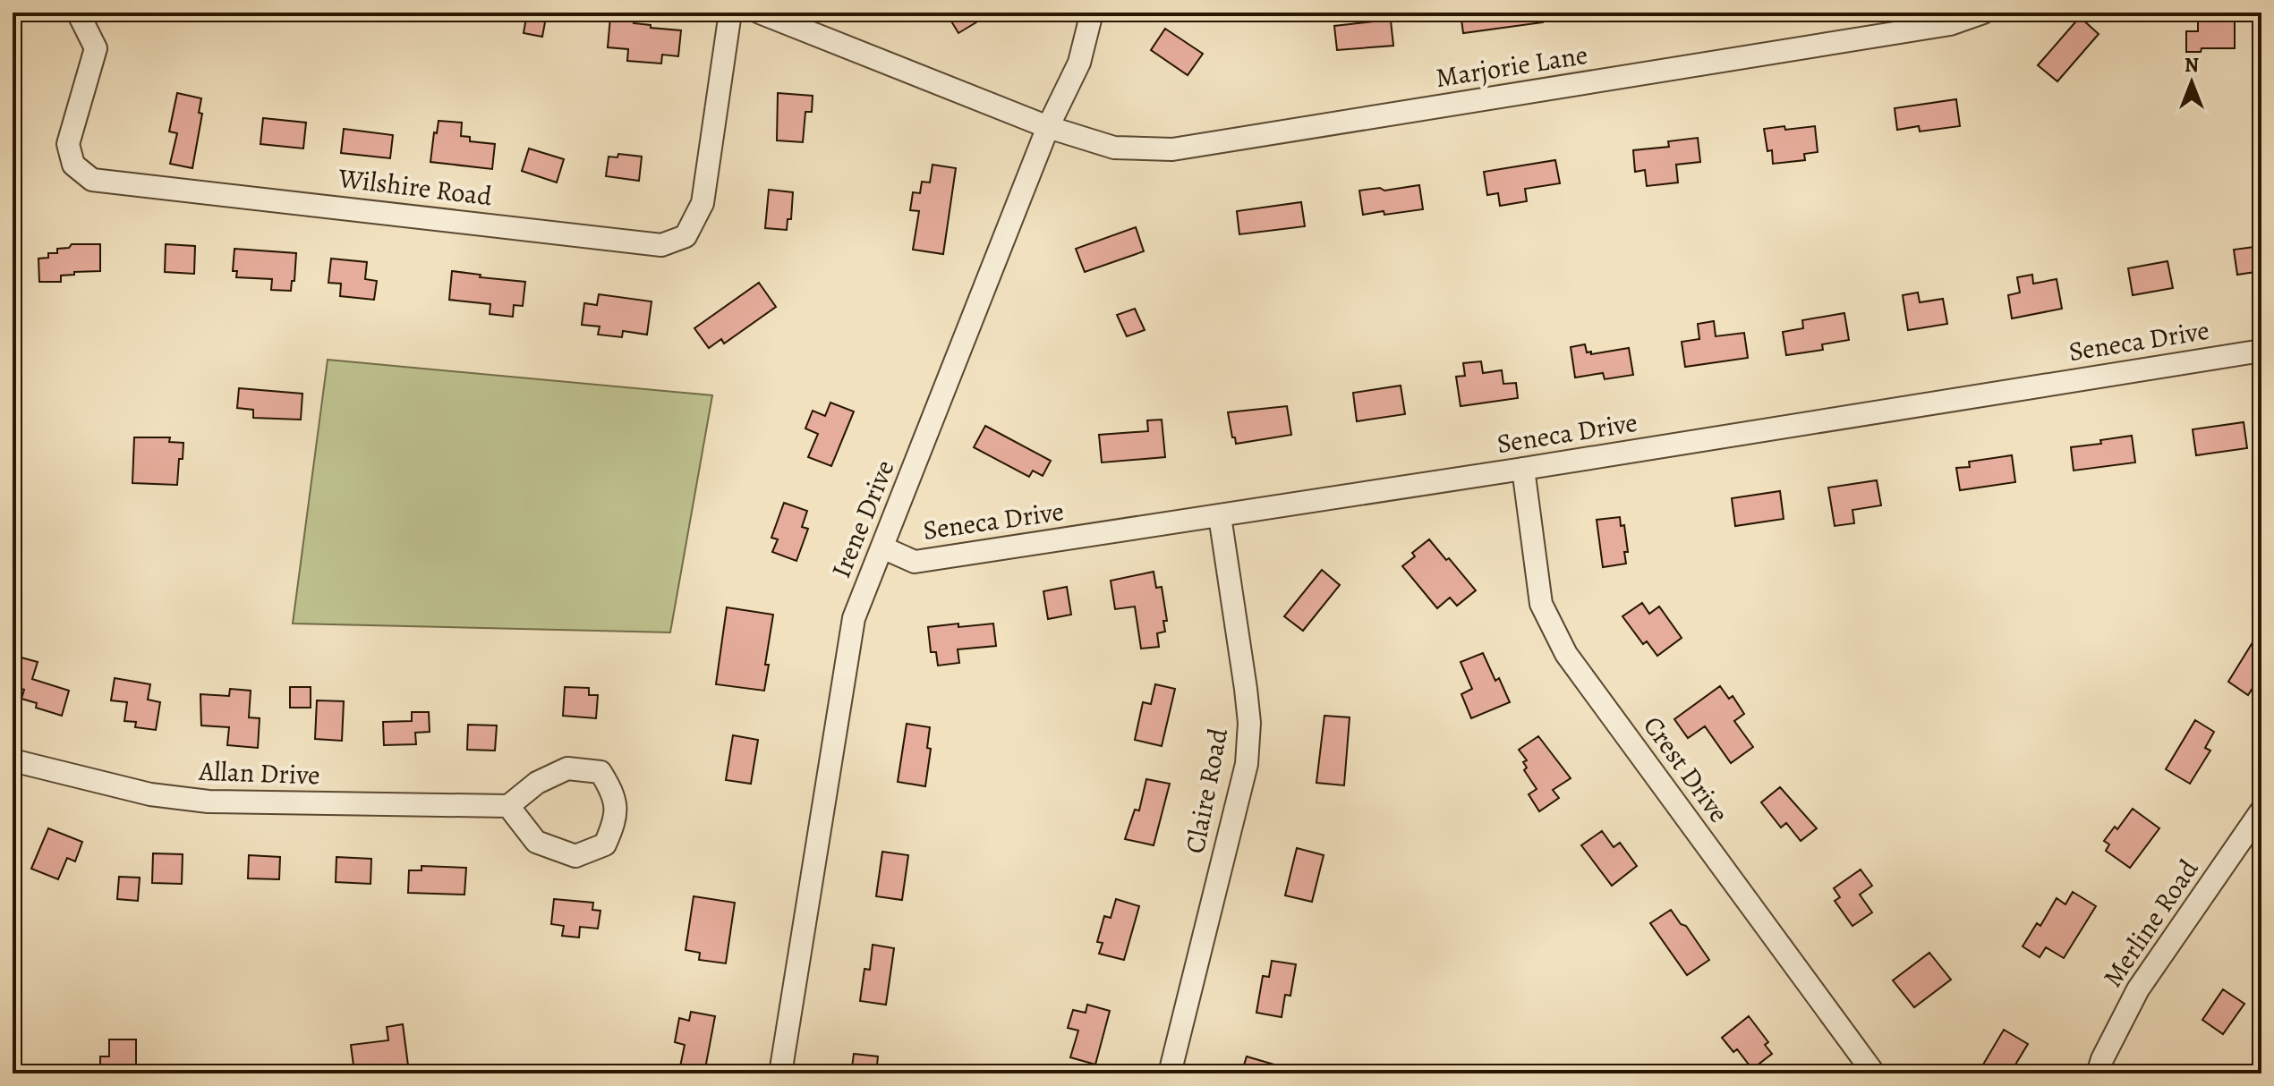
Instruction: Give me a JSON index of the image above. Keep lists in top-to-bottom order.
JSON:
{
  "streets": {
    "street": [
      "Marjorie Lane",
      "Wilshire Road",
      "Seneca Drive",
      "Irene Drive",
      "Crest Drive",
      "Allan Drive",
      "Claire Road",
      "Merline Road"
    ]
  },
  "crossings": [
    ["Marjorie Lane", "Irene Drive"],
    ["Seneca Drive", "Irene Drive"],
    ["Seneca Drive", "Crest Drive"],
    ["Seneca Drive", "Claire Road"]
  ],
  "north": "top"
}
